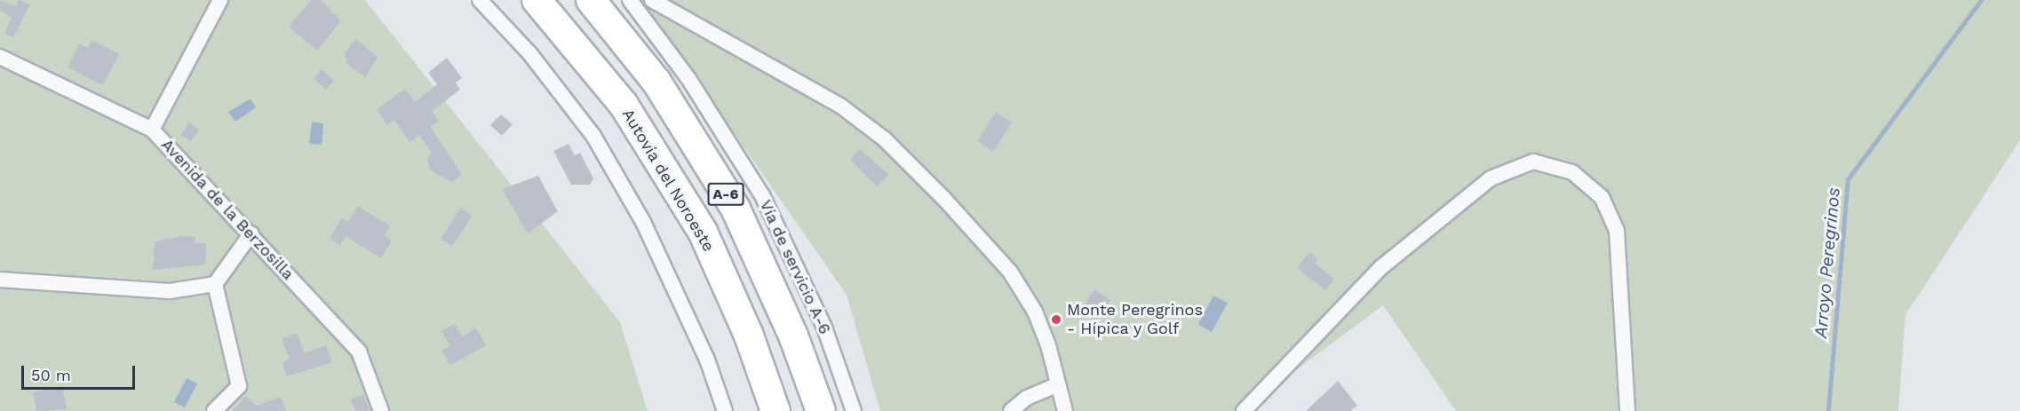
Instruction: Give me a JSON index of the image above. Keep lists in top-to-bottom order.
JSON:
{
  "streets": {
    "highway": ["Autovía del Noroeste", "A-6"],
    "street": ["Avenida de la Berzosilla", "Vía de servicio A-6"]
  },
  "water": ["Arroyo Peregrinos"],
  "places": ["Monte Peregrinos - Hípica y Golf"],
  "scale_bar": "50 m"
}
